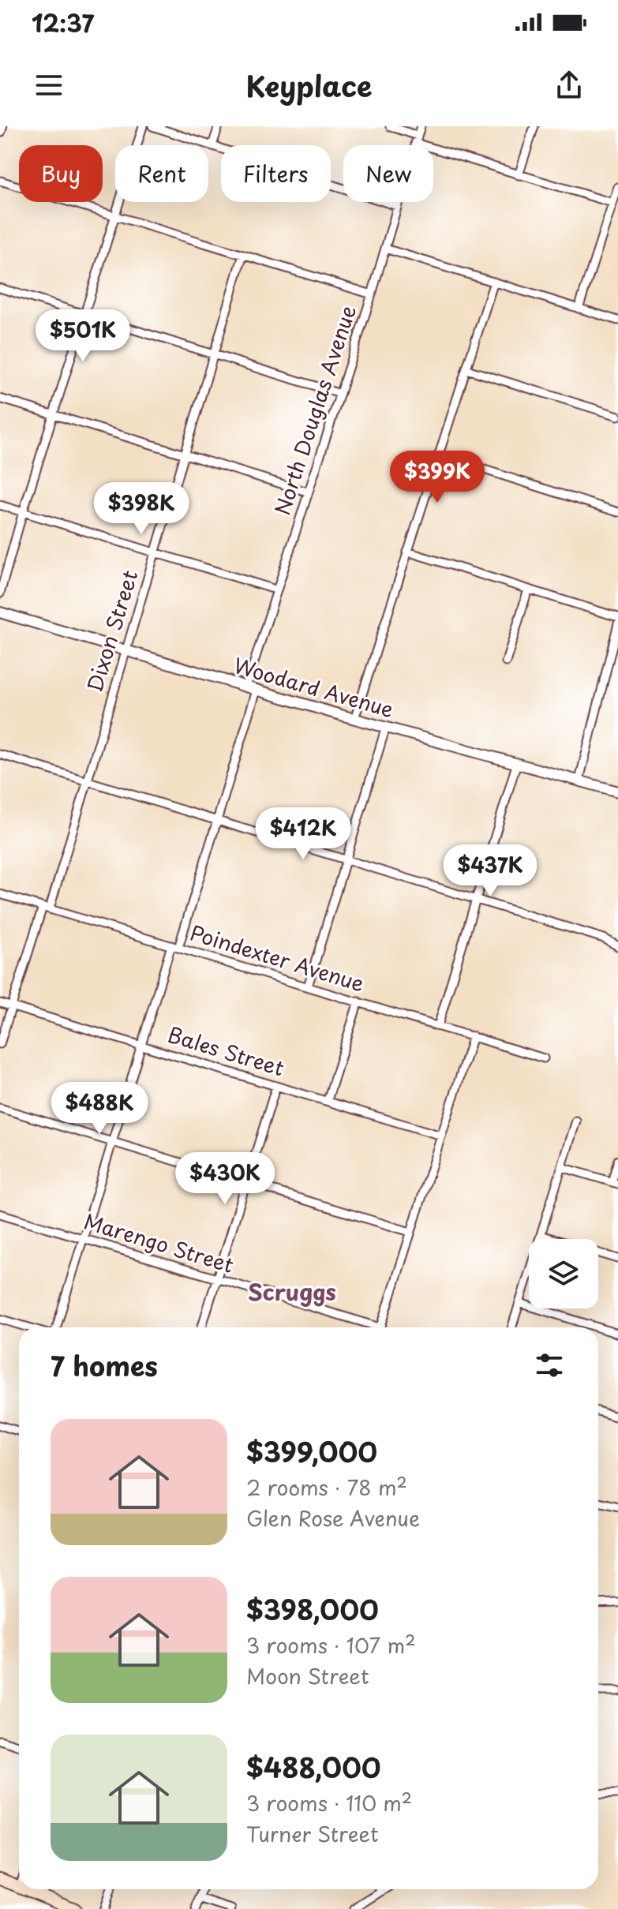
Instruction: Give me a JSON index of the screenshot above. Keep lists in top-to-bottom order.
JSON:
{
  "streets": {
    "street": [
      "North Douglas Avenue",
      "Dixon Street",
      "Woodard Avenue",
      "Poindexter Avenue",
      "Bales Street",
      "Marengo Street"
    ]
  },
  "crossings": [
    ["North Douglas Avenue", "Woodard Avenue"],
    ["Dixon Street", "Woodard Avenue"],
    ["Dixon Street", "Poindexter Avenue"],
    ["Dixon Street", "Bales Street"]
  ],
  "districts": ["Scruggs"],
  "page": {
    "status": "12:37",
    "header": "Keyplace",
    "chip": [
      "Buy",
      "Rent",
      "Filters",
      "New"
    ],
    "price": [
      "$501K",
      "$399K",
      "$398K",
      "$412K",
      "$437K",
      "$488K",
      "$430K"
    ],
    "heading": "7 homes",
    "list": [
      {
        "name": "$399,000",
        "note": "2 rooms · 78 m² · Glen Rose Avenue"
      },
      {
        "name": "$398,000",
        "note": "3 rooms · 107 m² · Moon Street"
      },
      {
        "name": "$488,000",
        "note": "3 rooms · 110 m² · Turner Street"
      }
    ]
  }
}
